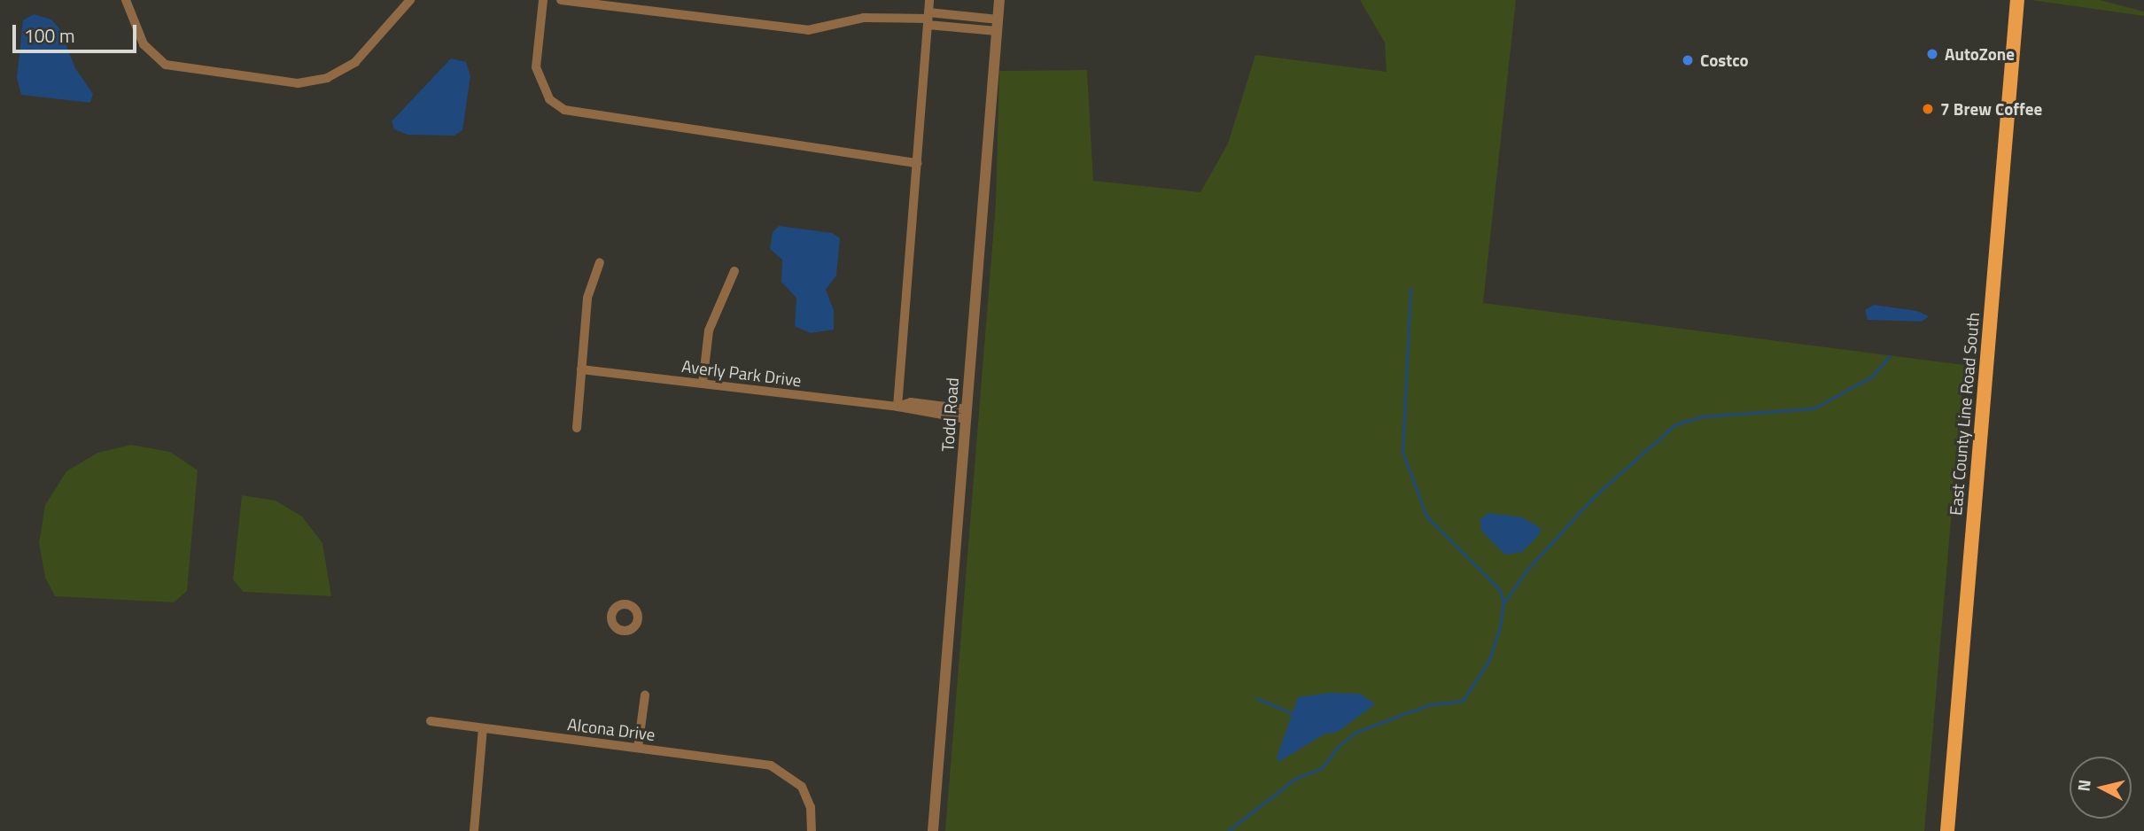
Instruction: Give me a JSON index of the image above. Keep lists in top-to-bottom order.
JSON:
{
  "streets": {
    "main road": ["East County Line Road South"],
    "street": ["Averly Park Drive", "Todd Road", "Alcona Drive"]
  },
  "crossings": [
    ["Averly Park Drive", "Todd Road"]
  ],
  "places": ["AutoZone", "Costco", "7 Brew Coffee"],
  "scale_bar": "100 m",
  "north": "left"
}
